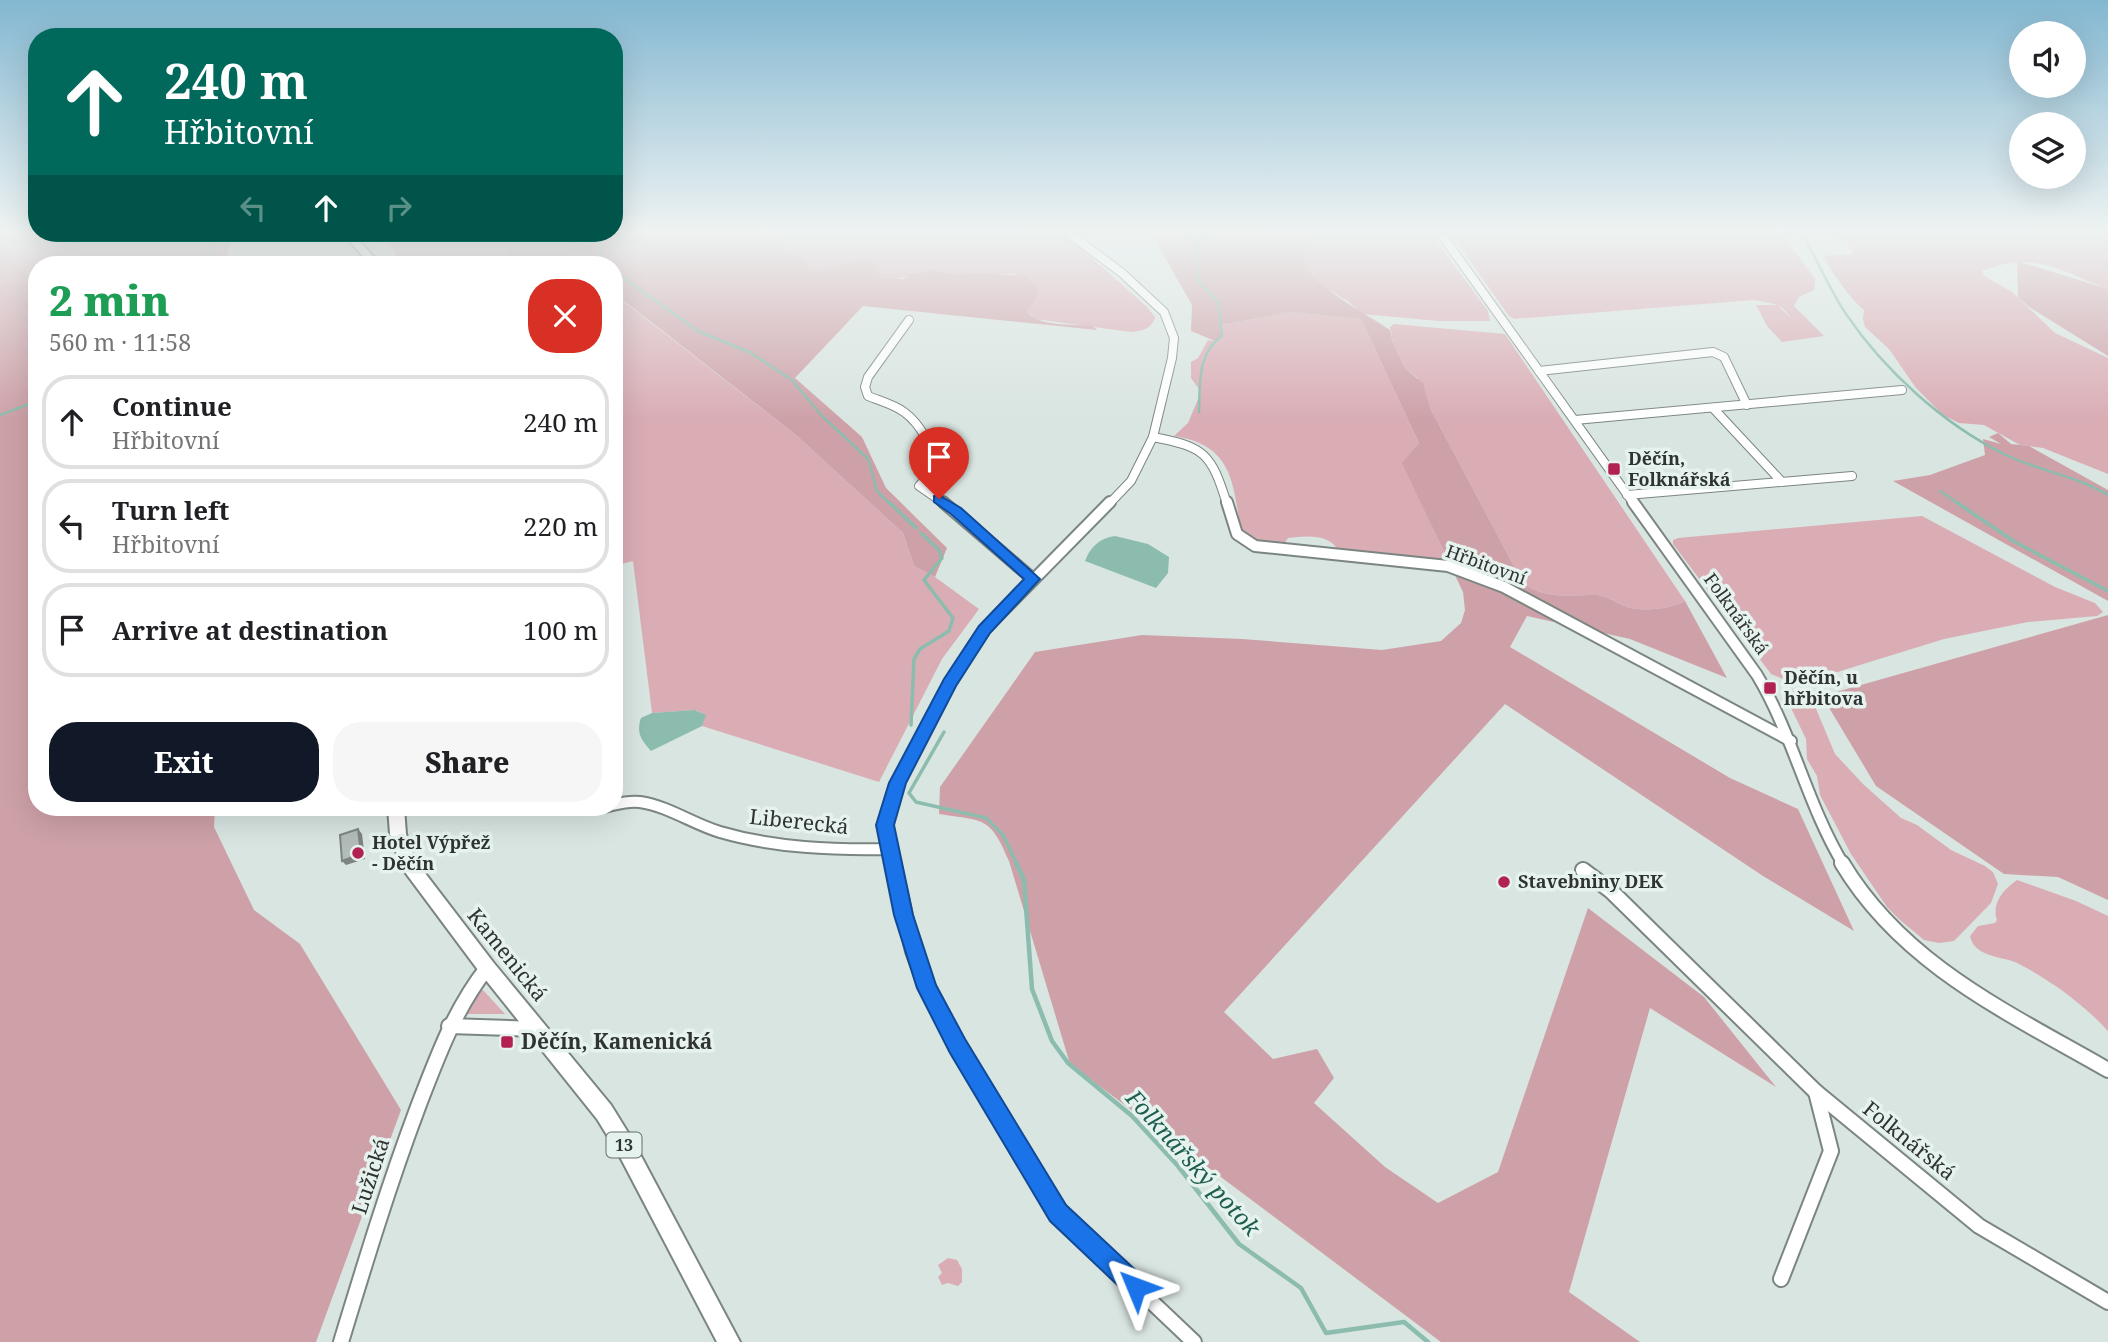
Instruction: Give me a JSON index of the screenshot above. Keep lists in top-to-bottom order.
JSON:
{
  "streets": {
    "main road": ["Kamenická", "13"],
    "street": [
      "Hřbitovní",
      "Folknářská",
      "Liberecká",
      "Lužická"
    ]
  },
  "crossings": [
    ["Hřbitovní", "Folknářská"],
    ["Kamenická", "Lužická"]
  ],
  "water": ["Folknářský potok"],
  "places": {
    "transit": ["Děčín, Folknářská", "Děčín, u hřbitova", "Děčín, Kamenická"],
    "other": ["Hotel Výpřež - Děčín", "Stavebniny DEK"]
  },
  "page": {
    "turn": ["240 m", "Hřbitovní"],
    "heading": ["2 min", "560 m · 11:58"],
    "list": [
      {
        "name": "Continue",
        "note": "Hřbitovní",
        "value": "240 m"
      },
      {
        "name": "Turn left",
        "note": "Hřbitovní",
        "value": "220 m"
      },
      {
        "name": "Arrive at destination",
        "value": "100 m"
      }
    ],
    "buttons": ["Exit", "Share"]
  }
}
